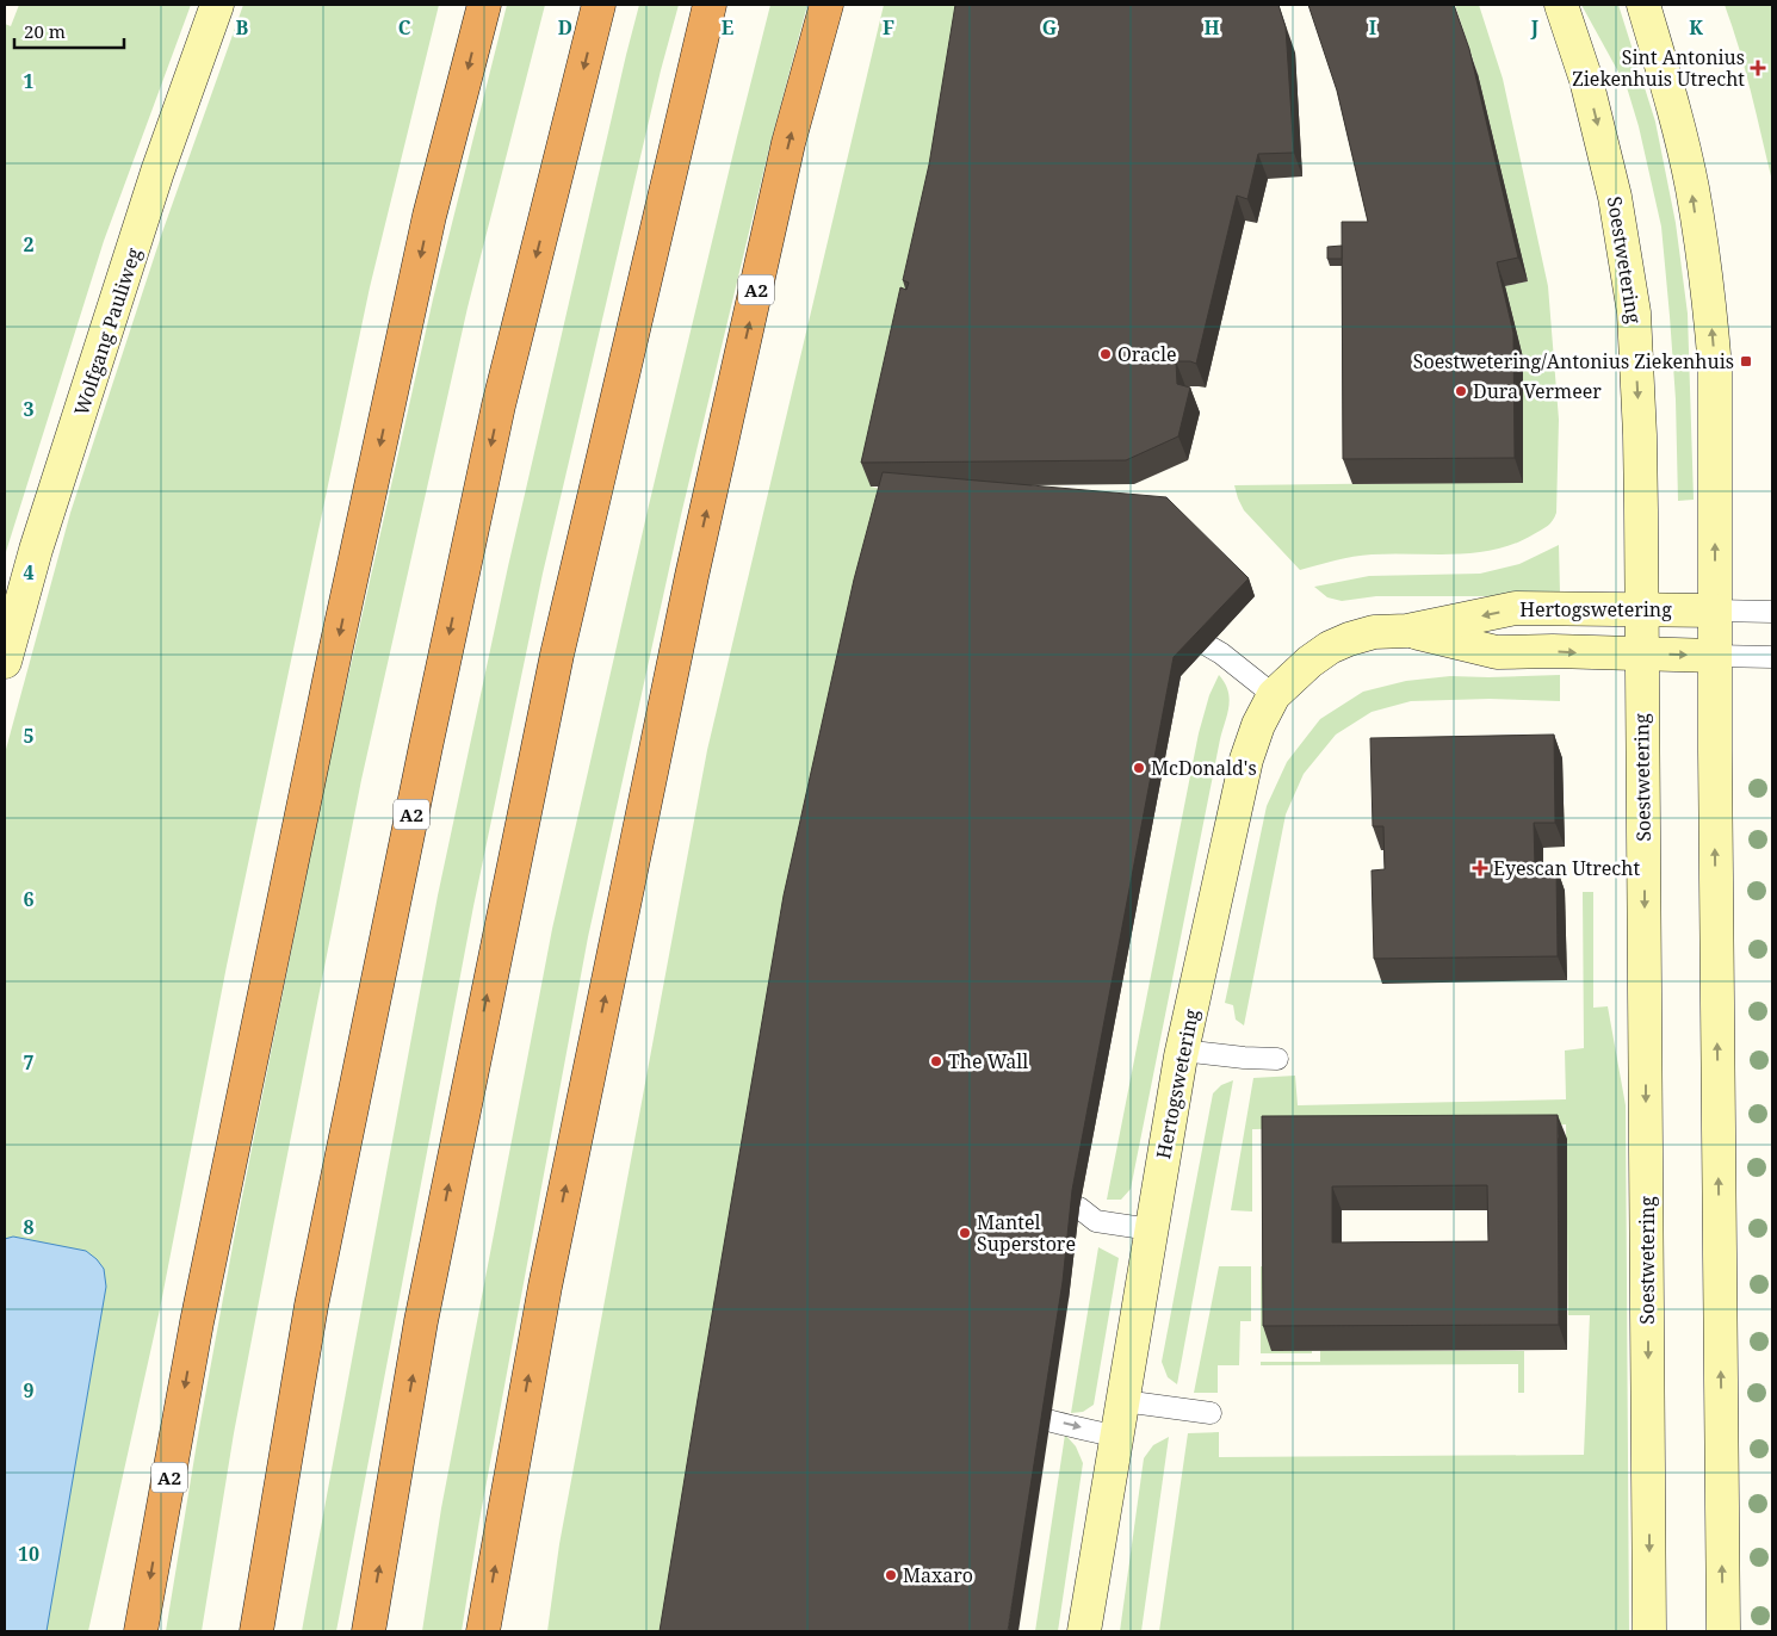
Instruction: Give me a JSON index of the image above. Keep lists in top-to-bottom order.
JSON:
{
  "streets": {
    "highway": ["A2"],
    "main road": ["Soestwetering", "Wolfgang Pauliweg", "Hertogswetering"]
  },
  "crossings": [
    ["Soestwetering", "Hertogswetering"]
  ],
  "places": {
    "health": ["Sint Antonius Ziekenhuis Utrecht", "Eyescan Utrecht"],
    "other": [
      "Oracle",
      "Dura Vermeer",
      "McDonald's",
      "The Wall",
      "Mantel Superstore",
      "Maxaro"
    ],
    "transit": ["Soestwetering/Antonius Ziekenhuis"]
  },
  "scale_bar": "20 m",
  "grid": {
    "columns": [
      "B",
      "C",
      "D",
      "E",
      "F",
      "G",
      "H",
      "I",
      "J",
      "K"
    ],
    "rows": [
      "1",
      "2",
      "3",
      "4",
      "5",
      "6",
      "7",
      "8",
      "9",
      "10"
    ]
  }
}
